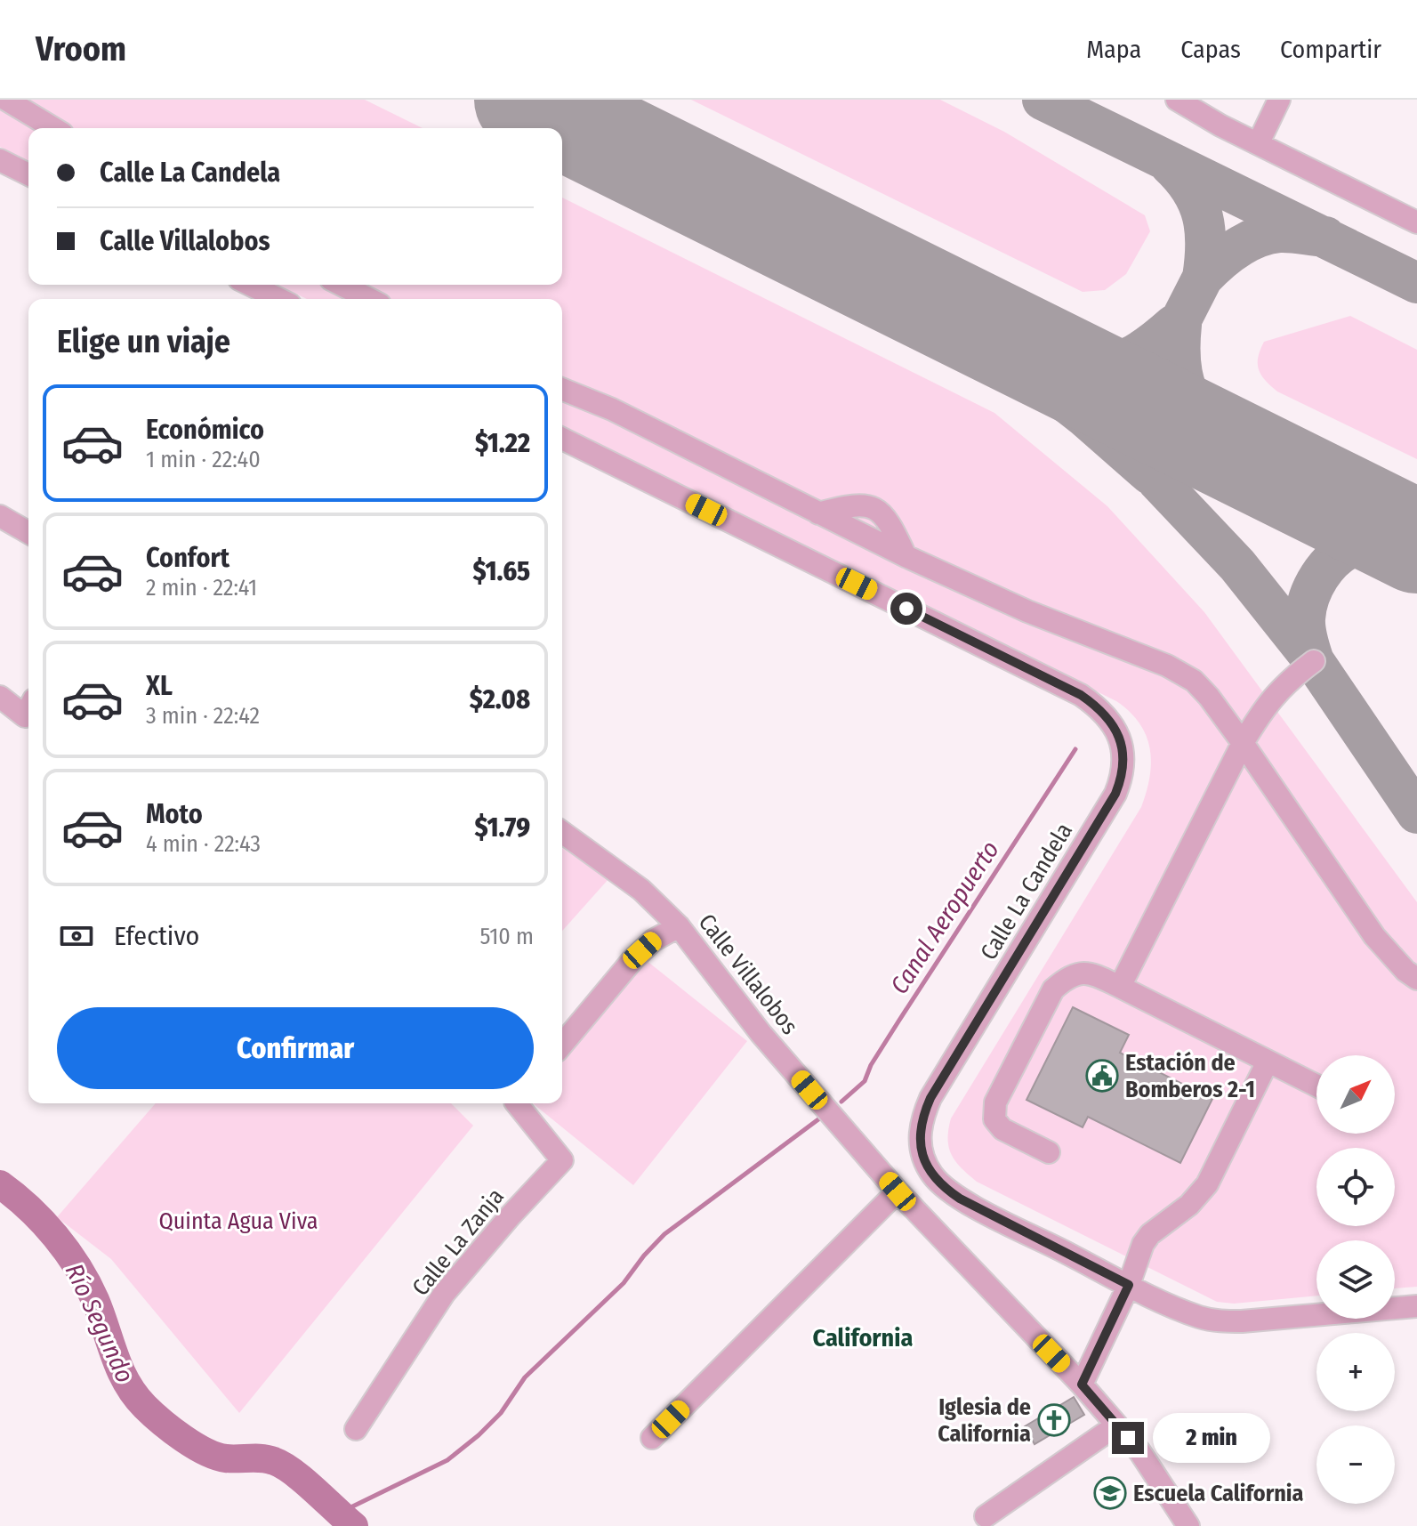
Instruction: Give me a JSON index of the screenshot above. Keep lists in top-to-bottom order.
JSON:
{
  "streets": {
    "street": ["Calle La Candela", "Calle Villalobos", "Calle La Zanja"]
  },
  "districts": ["California"],
  "water": ["Canal Aeropuerto", "Río Segundo"],
  "parks": ["Quinta Agua Viva"],
  "places": {
    "public building": ["Estación de Bomberos 2-1"],
    "church": ["Iglesia de California"],
    "school or university": ["Escuela California"]
  },
  "north": "top right",
  "page": {
    "header": "Vroom",
    "nav": ["Mapa", "Capas", "Compartir"],
    "banner": ["Calle La Candela", "Calle Villalobos"],
    "heading": "Elige un viaje",
    "list": [
      {
        "name": "Económico",
        "note": "1 min · 22:40",
        "value": "$1.22"
      },
      {
        "name": "Confort",
        "note": "2 min · 22:41",
        "value": "$1.65"
      },
      {
        "name": "XL",
        "note": "3 min · 22:42",
        "value": "$2.08"
      },
      {
        "name": "Moto",
        "note": "4 min · 22:43",
        "value": "$1.79"
      }
    ],
    "pay": ["Efectivo", "510 m"],
    "buttons": "Confirmar",
    "map_buttons": ["+", "−"],
    "bubble": "2 min"
  }
}
